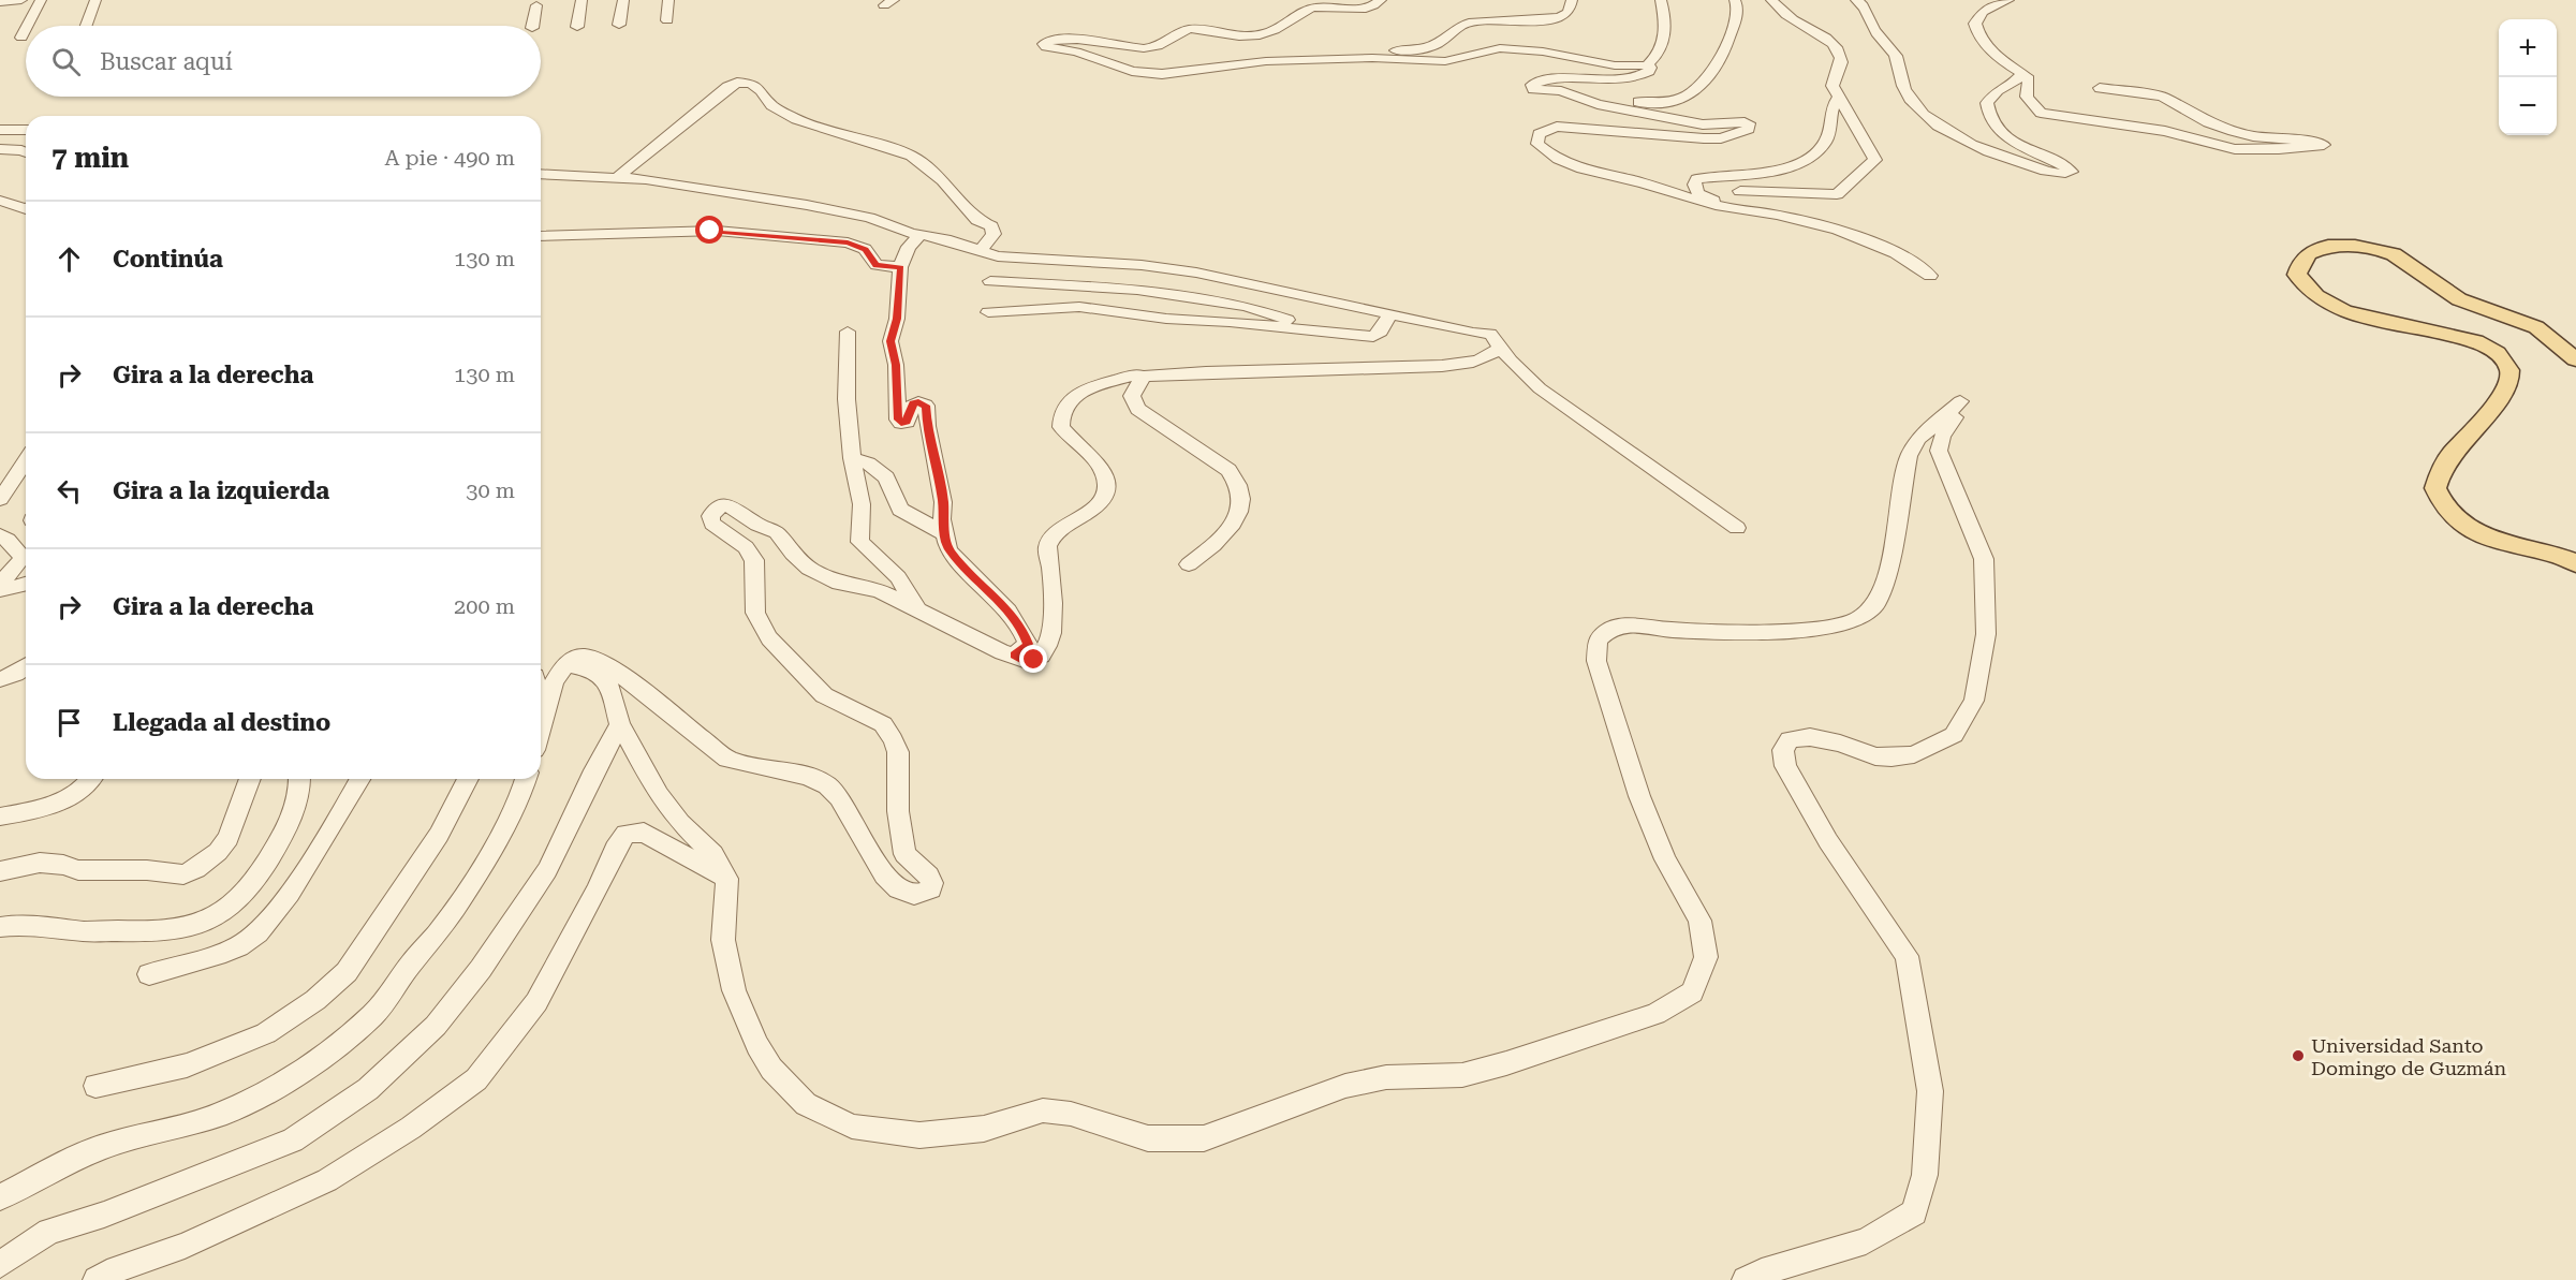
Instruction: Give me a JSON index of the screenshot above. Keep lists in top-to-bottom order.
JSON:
{
  "places": ["Universidad Santo Domingo de Guzmán"],
  "page": {
    "map_buttons": ["+", "−"],
    "search": "Buscar aquí",
    "heading": ["7 min", "A pie · 490 m"],
    "list": [
      ["Continúa", "130 m"],
      ["Gira a la derecha", "130 m"],
      ["Gira a la izquierda", "30 m"],
      ["Gira a la derecha", "200 m"],
      "Llegada al destino"
    ]
  }
}
